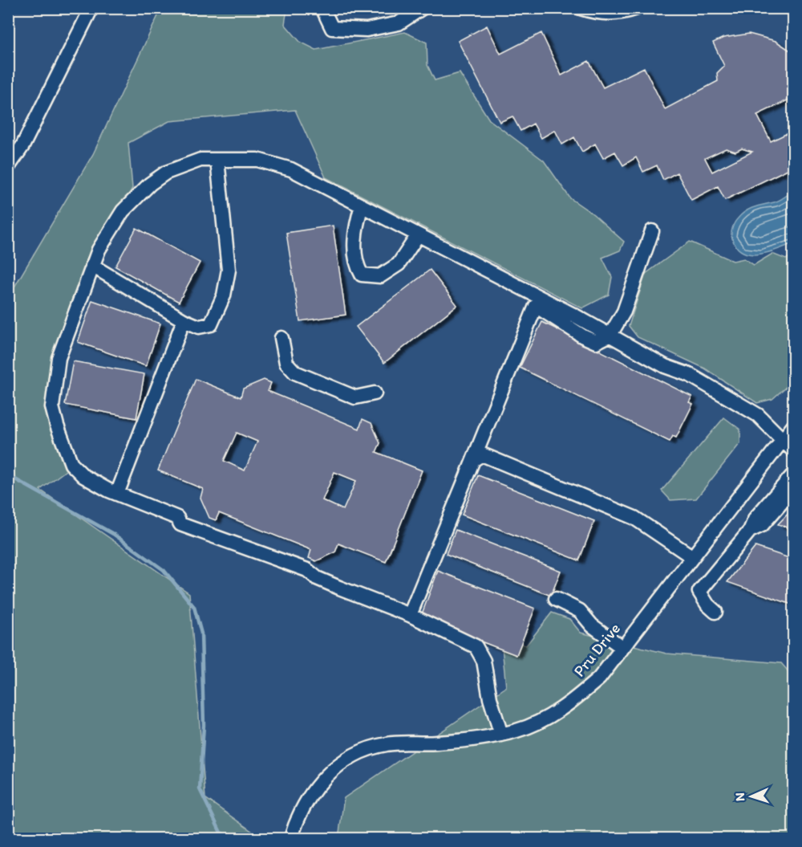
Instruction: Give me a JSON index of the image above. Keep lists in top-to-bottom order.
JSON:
{
  "streets": {
    "street": ["Pru Drive"]
  },
  "north": "left"
}
